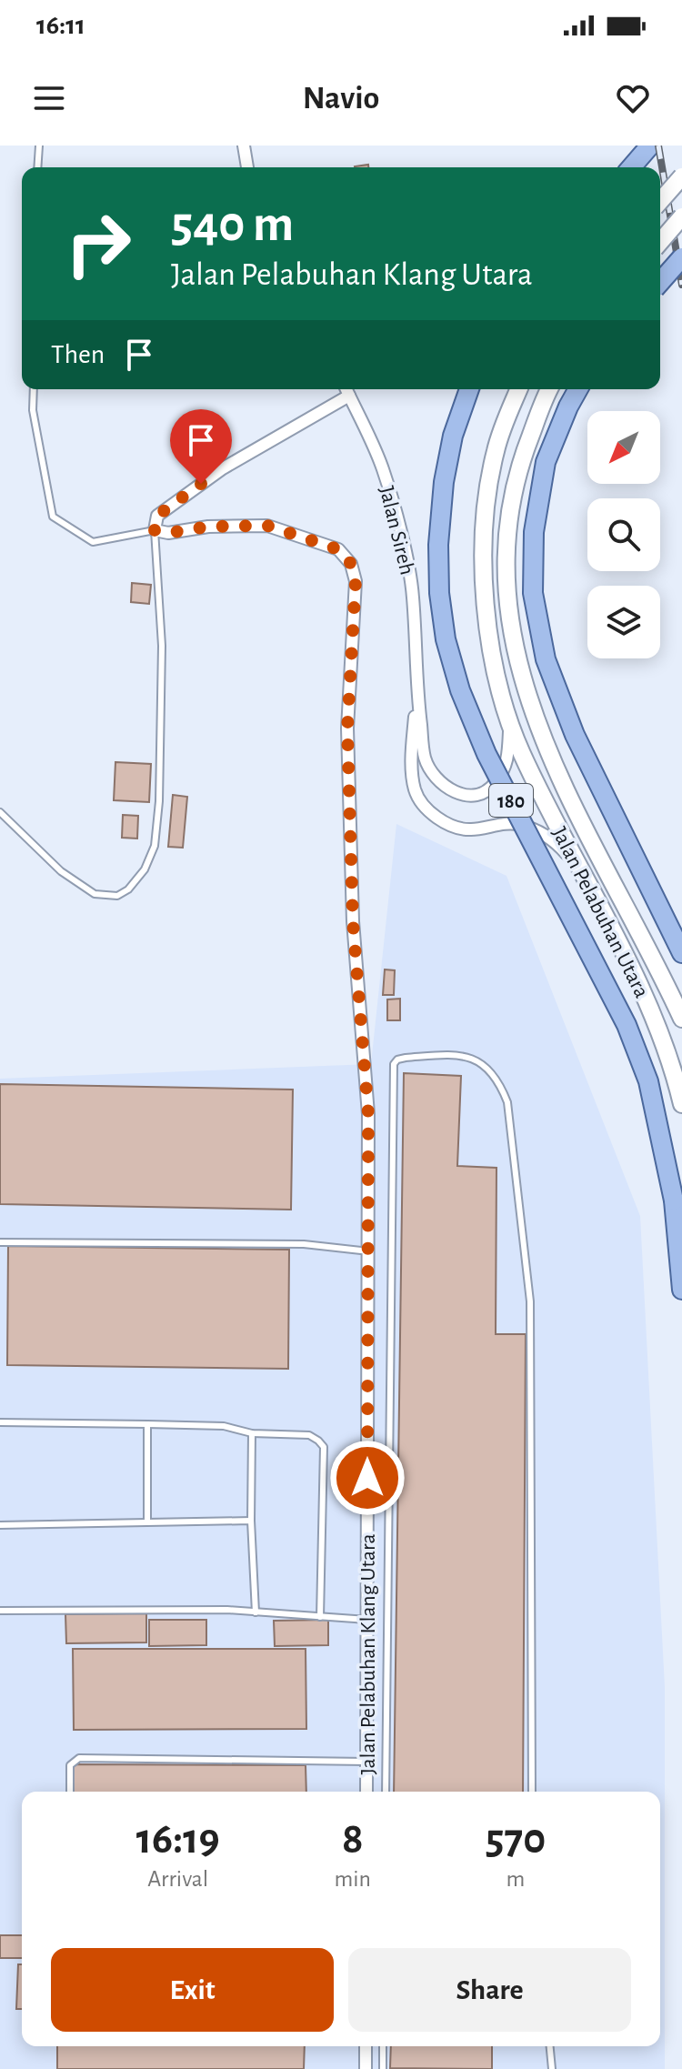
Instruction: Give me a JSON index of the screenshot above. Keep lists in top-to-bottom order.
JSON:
{
  "streets": {
    "main road": ["180", "Jalan Pelabuhan Utara"],
    "street": ["Jalan Sireh", "Jalan Pelabuhan Klang Utara"]
  },
  "north": "bottom left",
  "page": {
    "status": "16:11",
    "header": "Navio",
    "turn": ["540 m", "Jalan Pelabuhan Klang Utara"],
    "then": "Then",
    "eta": [
      "16:19",
      "Arrival",
      "8",
      "min",
      "570",
      "m"
    ],
    "buttons": ["Exit", "Share"]
  }
}
